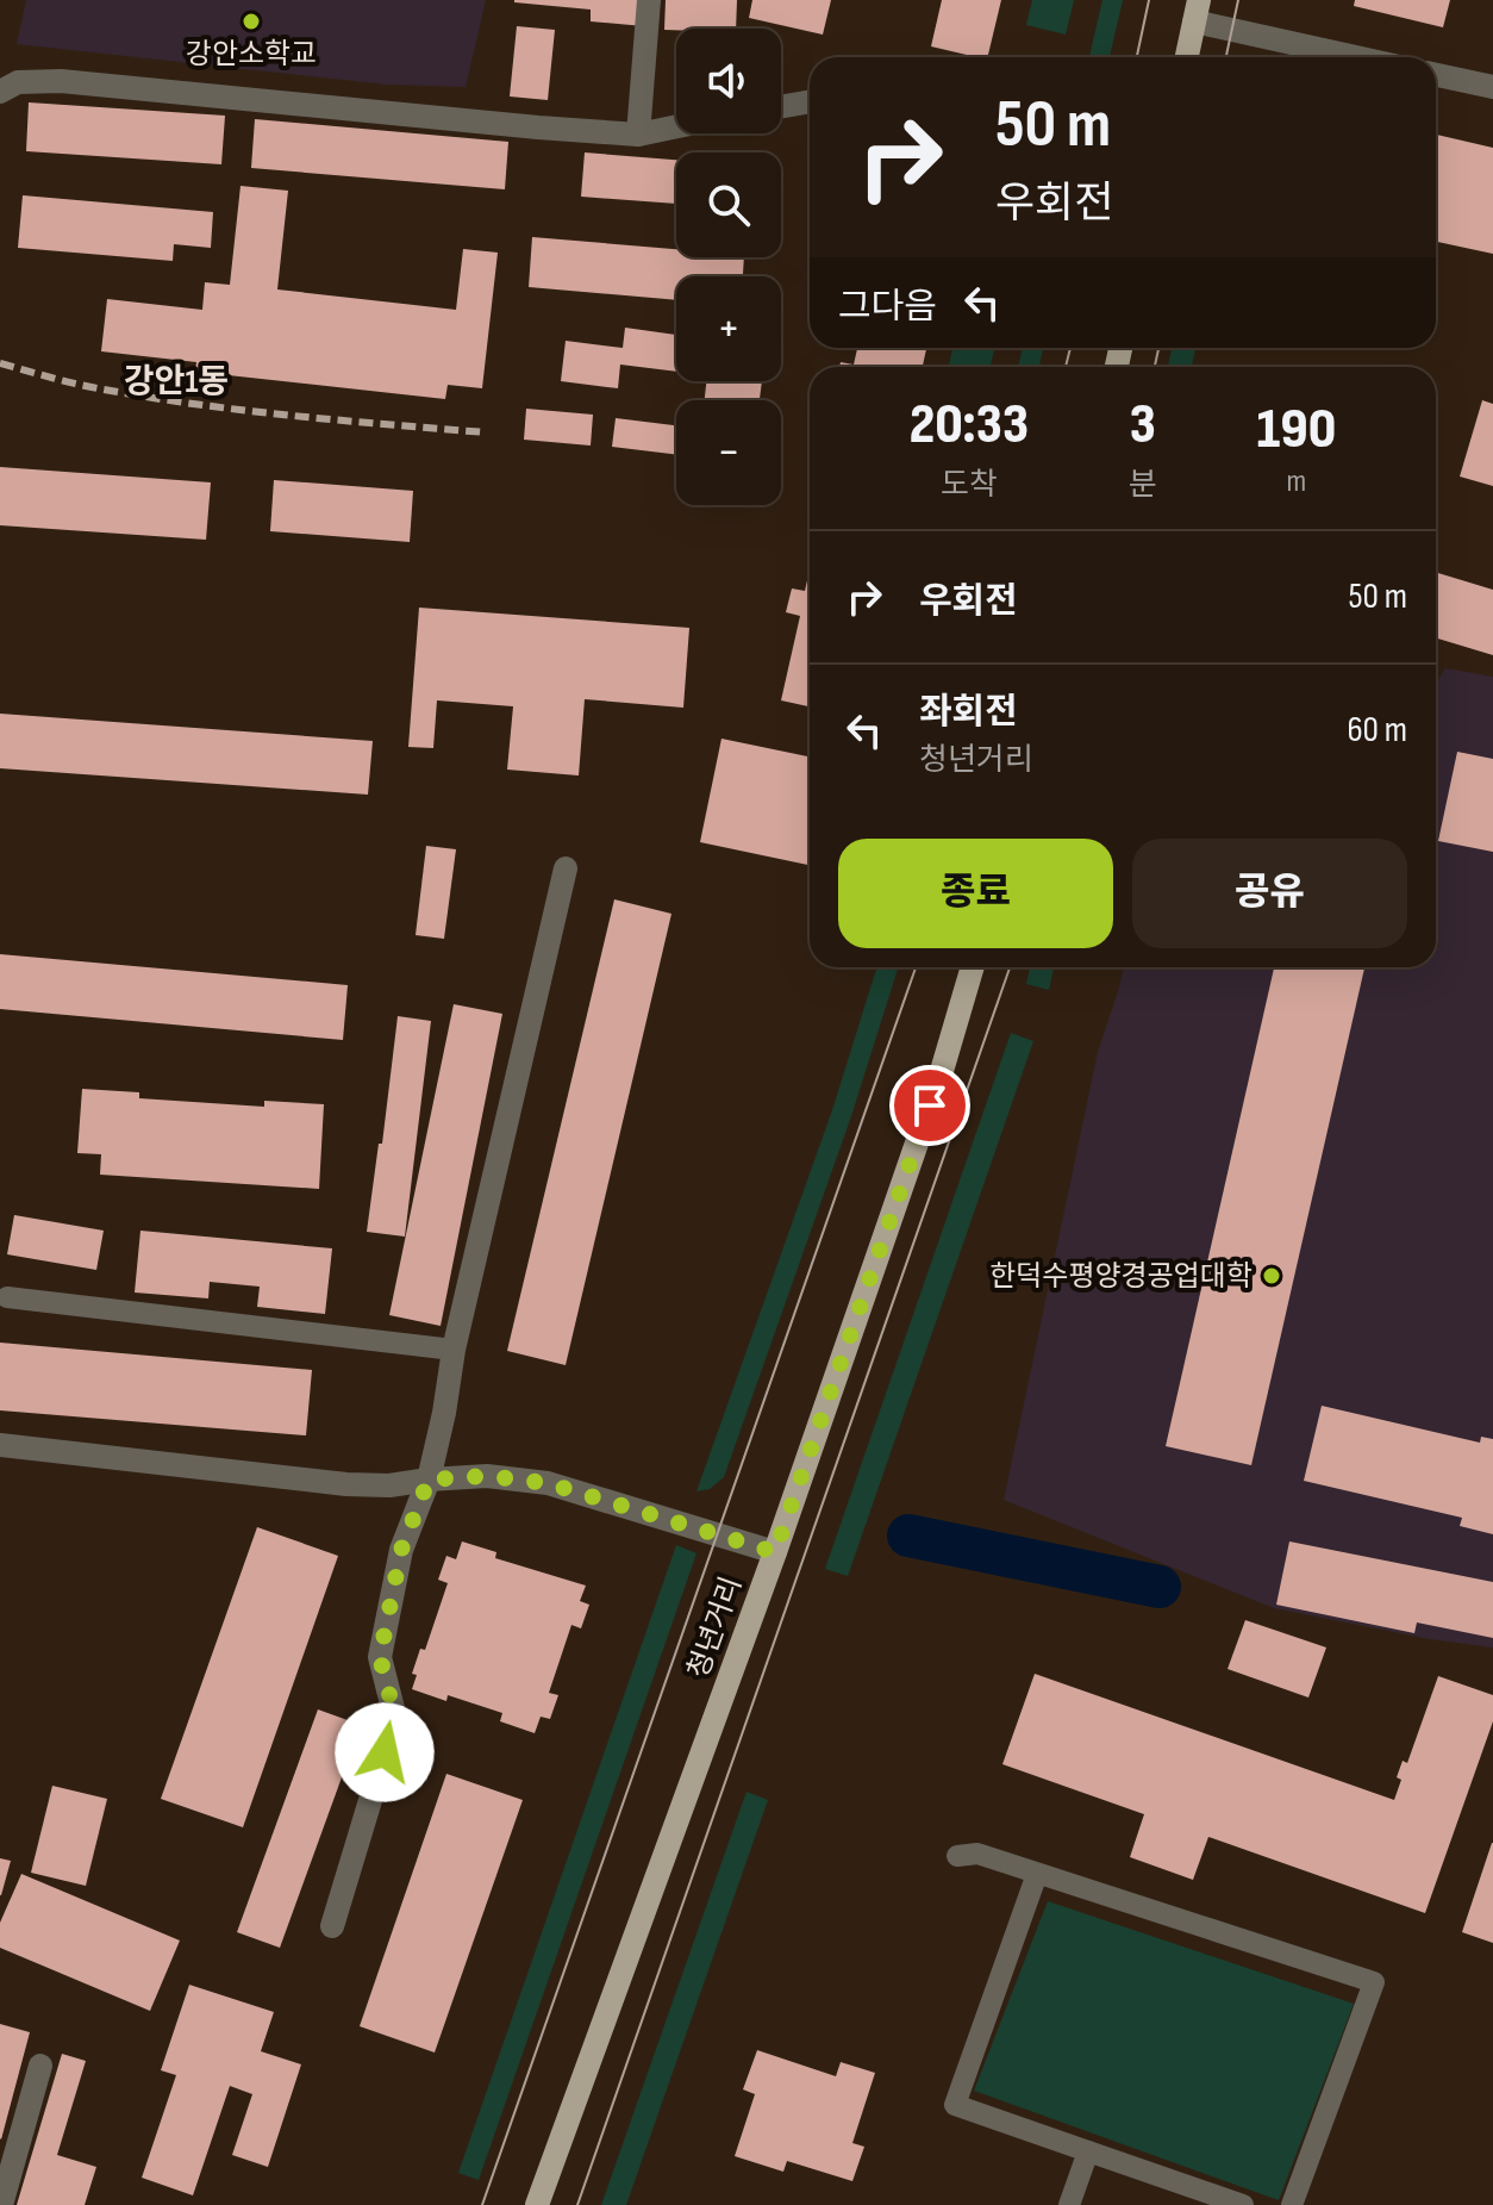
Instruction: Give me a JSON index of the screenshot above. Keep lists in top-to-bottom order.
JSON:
{
  "streets": {
    "main road": ["청년거리"]
  },
  "districts": ["강안1동"],
  "places": ["강안소학교", "한덕수평양경공업대학"],
  "page": {
    "map_buttons": ["+", "−"],
    "turn": ["50 m", "우회전"],
    "then": "그다음",
    "eta": [
      "20:33",
      "도착",
      "3",
      "분",
      "190",
      "m"
    ],
    "list": [
      {
        "name": "우회전",
        "value": "50 m"
      },
      {
        "name": "좌회전",
        "note": "청년거리",
        "value": "60 m"
      }
    ],
    "buttons": ["종료", "공유"]
  }
}
